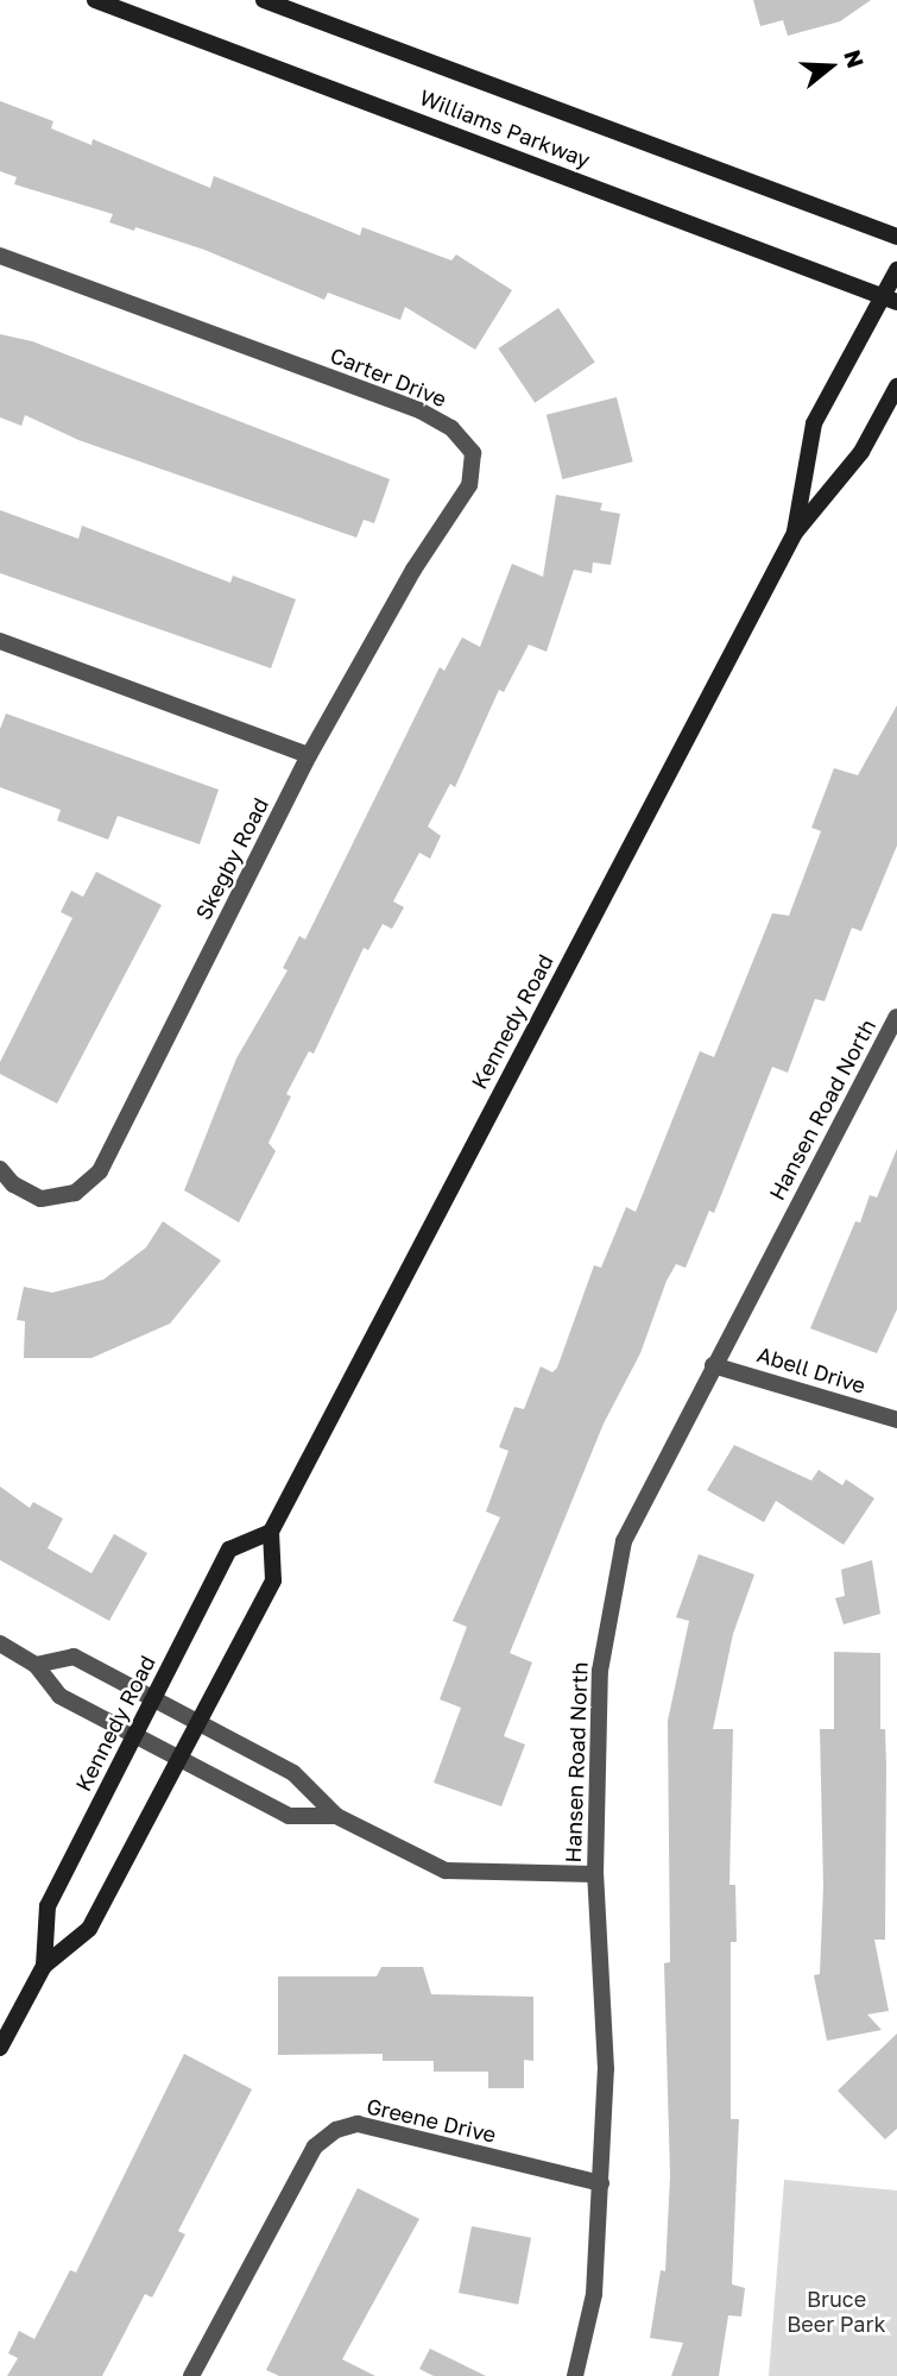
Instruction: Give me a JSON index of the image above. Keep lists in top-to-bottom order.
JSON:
{
  "streets": {
    "main road": ["Williams Parkway", "Kennedy Road"],
    "street": [
      "Carter Drive",
      "Skegby Road",
      "Hansen Road North",
      "Abell Drive",
      "Greene Drive"
    ]
  },
  "crossings": [
    ["Carter Drive", "Skegby Road"],
    ["Hansen Road North", "Abell Drive"],
    ["Hansen Road North", "Greene Drive"]
  ],
  "parks": ["Bruce Beer Park"],
  "north": "right"
}
